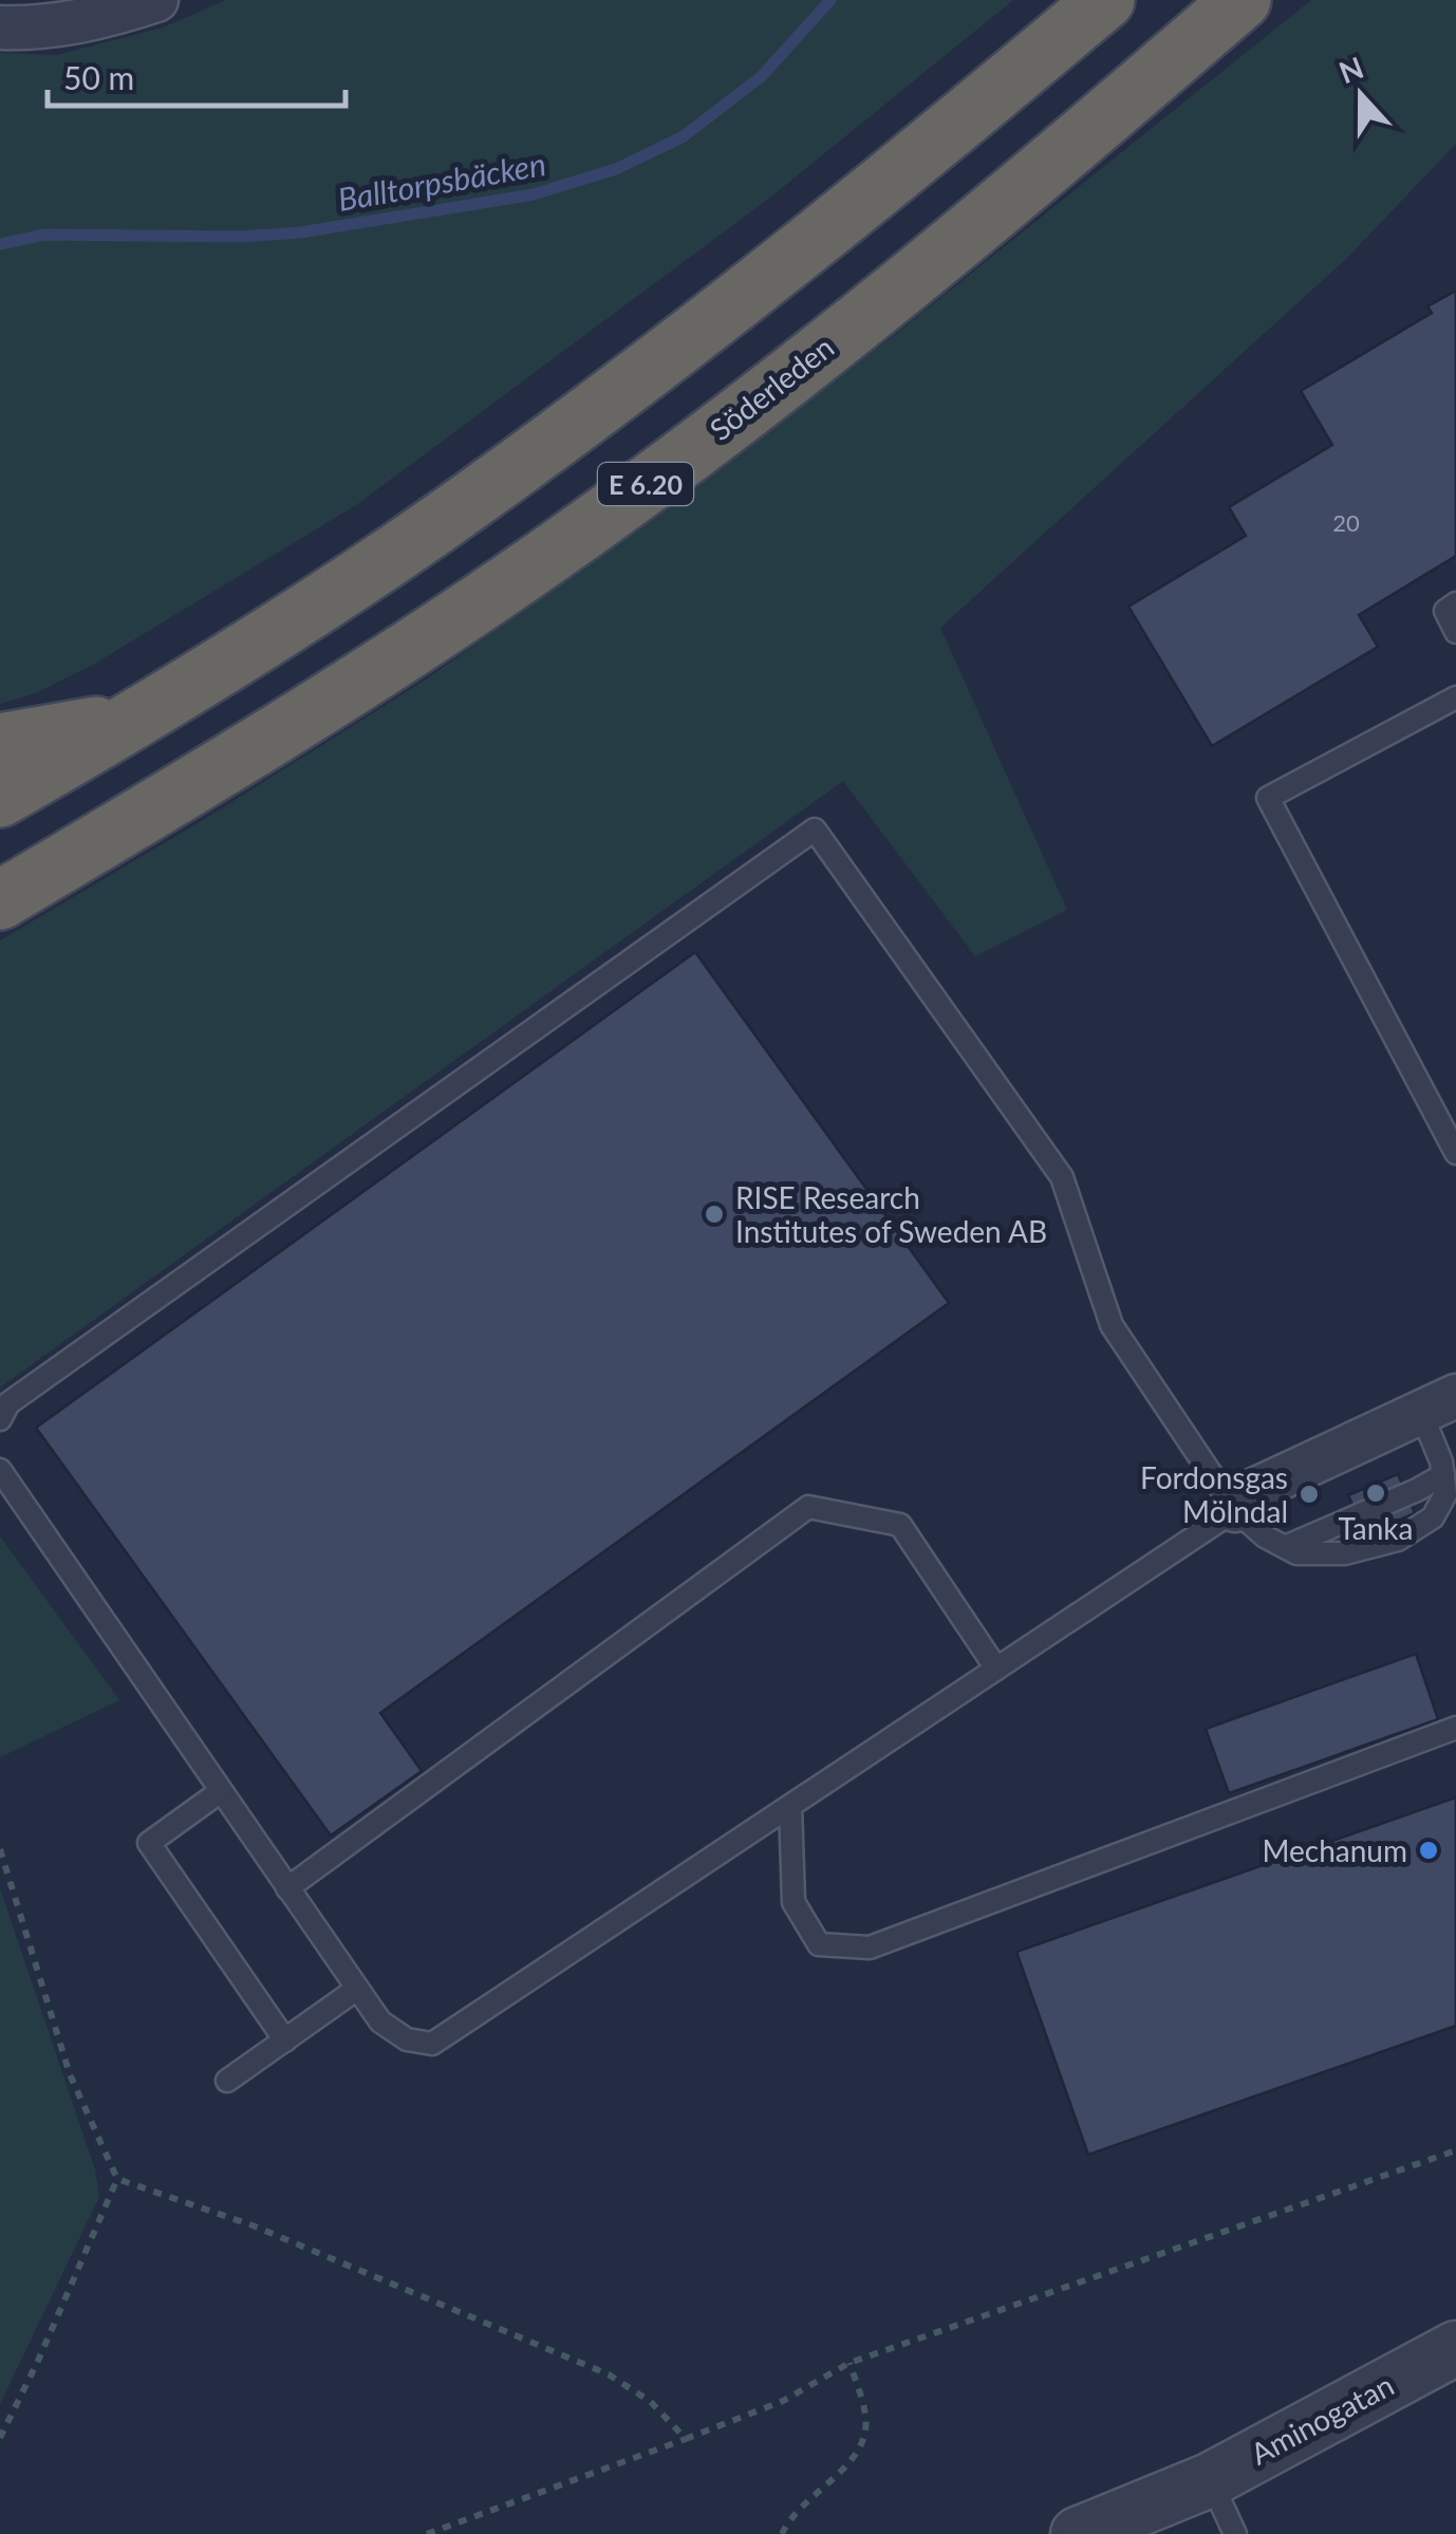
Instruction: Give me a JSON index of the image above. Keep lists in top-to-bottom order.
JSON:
{
  "streets": {
    "highway": ["Söderleden", "E 6.20"],
    "street": ["Aminogatan"]
  },
  "water": ["Balltorpsbäcken"],
  "places": [
    "RISE Research Institutes of Sweden AB",
    "Tanka",
    "Fordonsgas Mölndal",
    "Mechanum"
  ],
  "house_numbers": ["20"],
  "scale_bar": "50 m",
  "north": "top"
}
